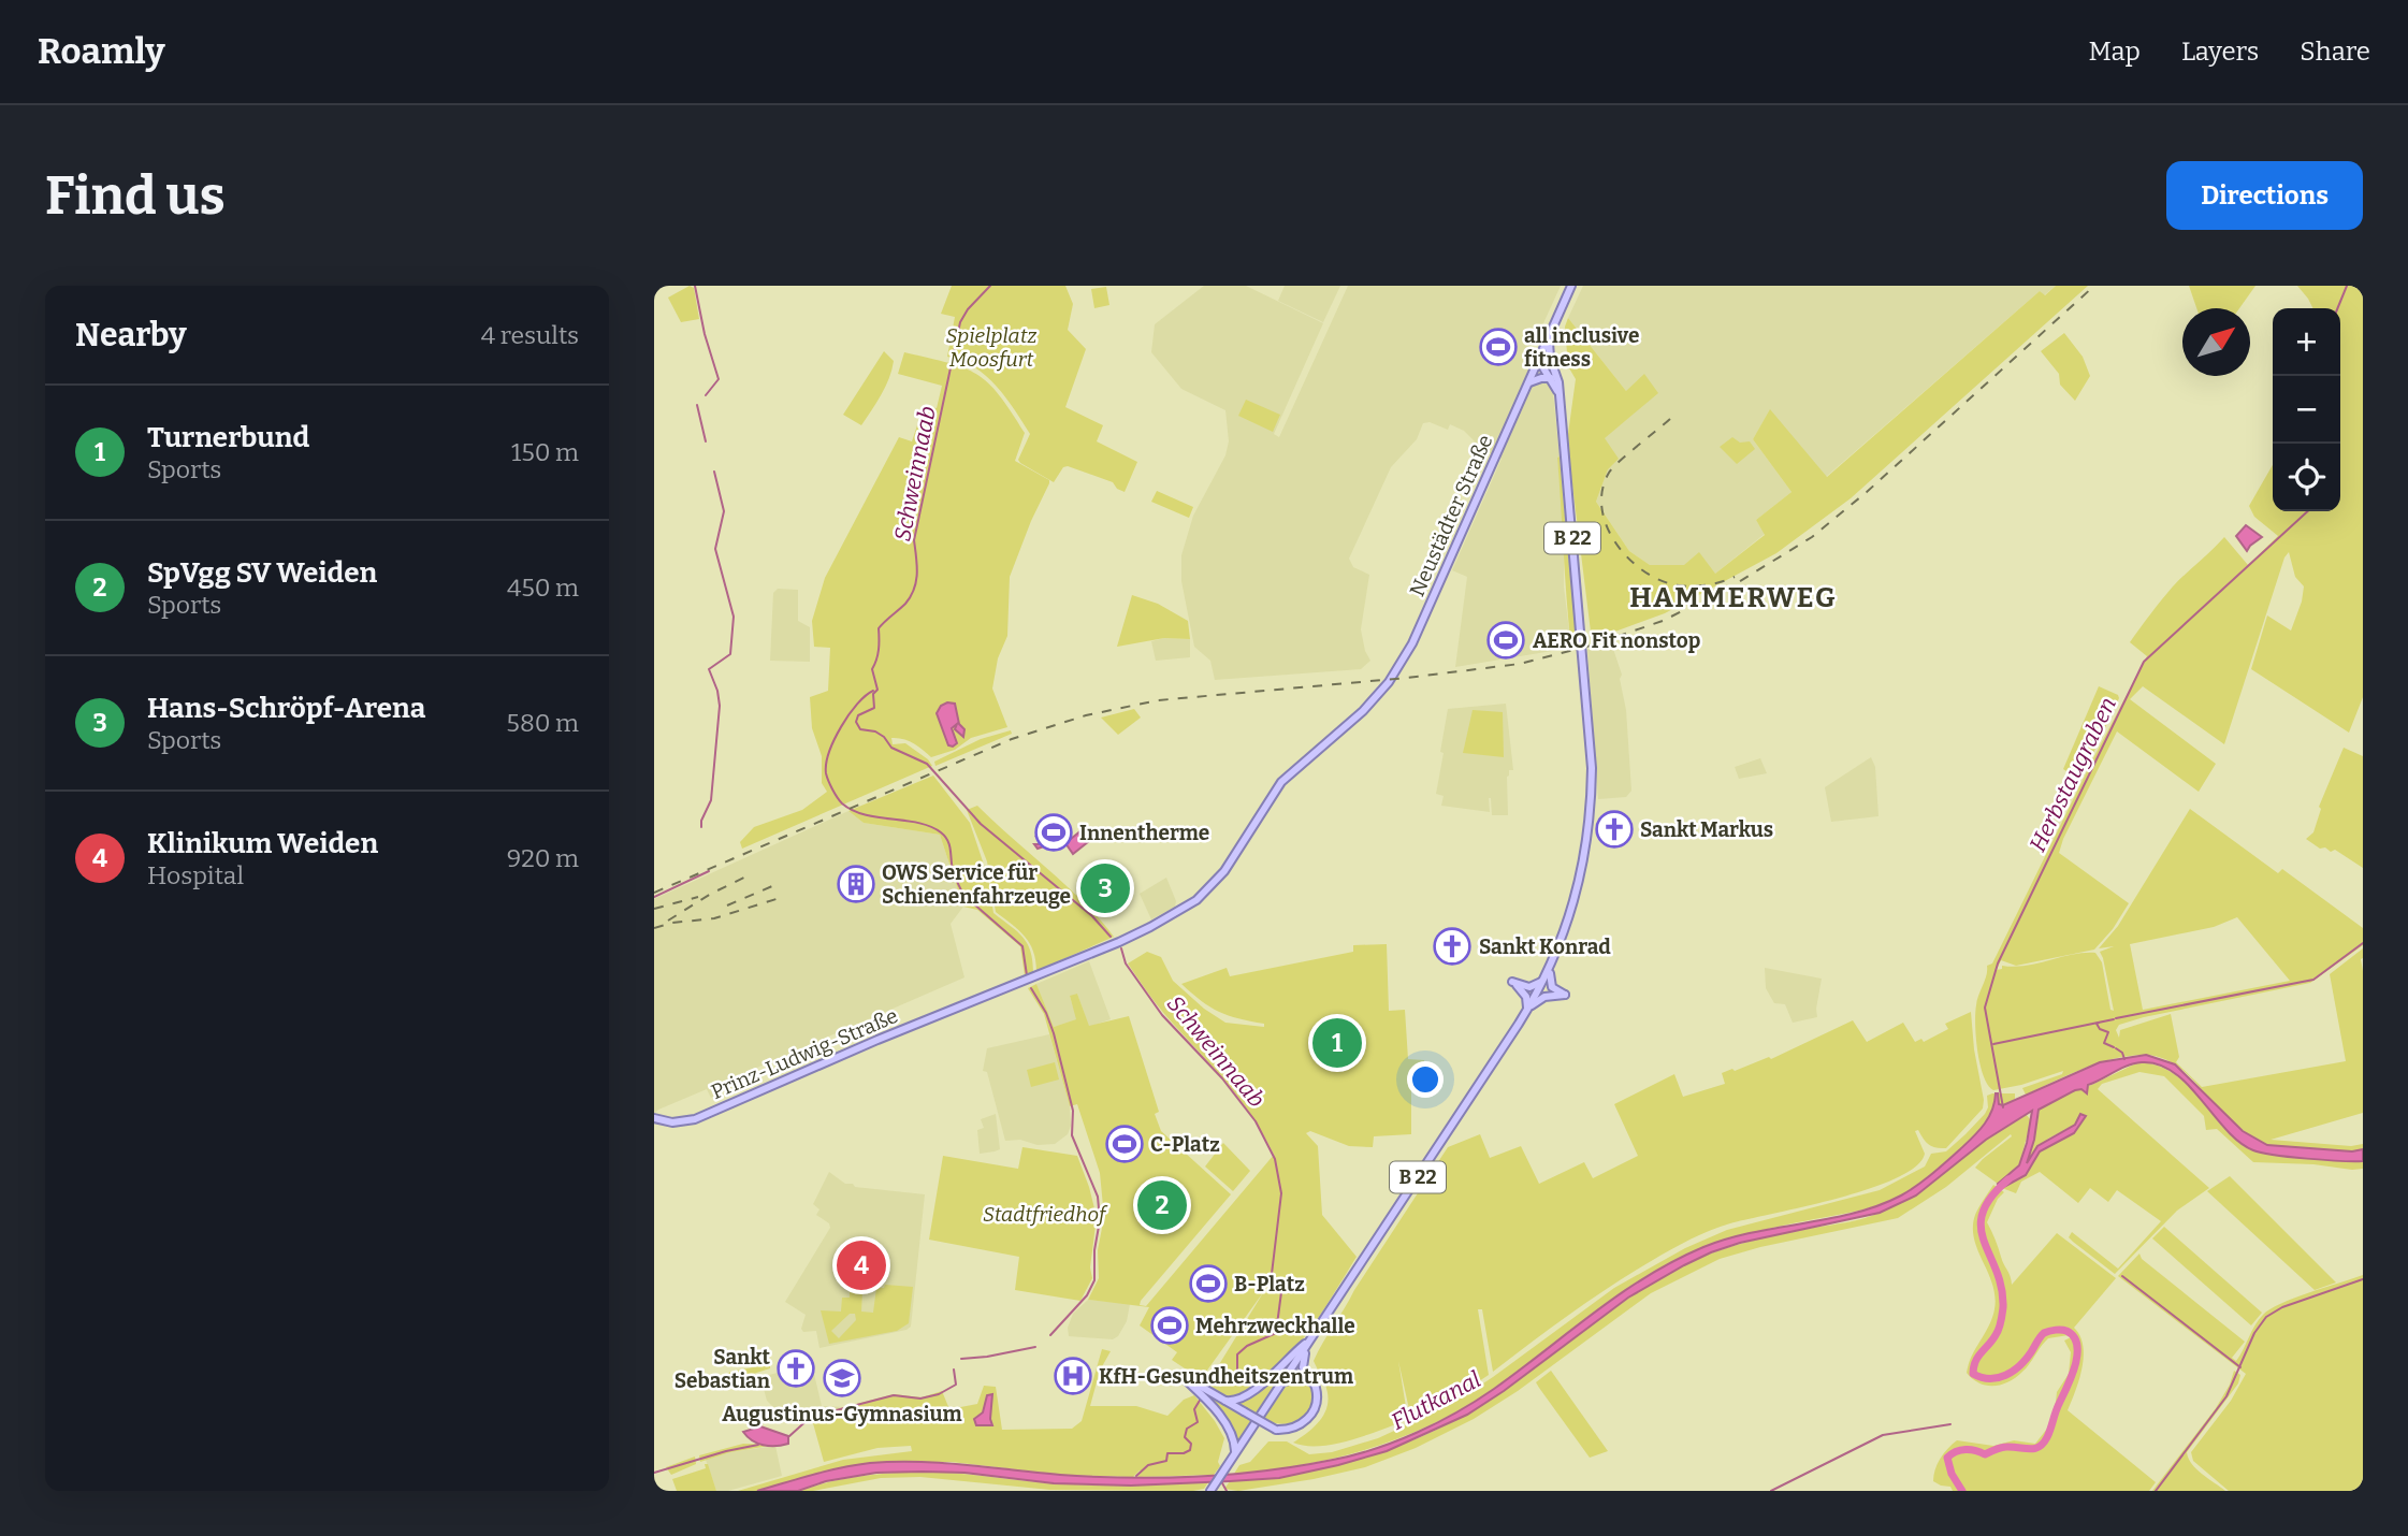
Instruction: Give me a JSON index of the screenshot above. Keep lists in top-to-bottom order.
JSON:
{
  "streets": {
    "main road": ["Neustädter Straße", "B 22", "Prinz-Ludwig-Straße"]
  },
  "crossings": [
    ["Neustädter Straße", "B 22"],
    ["Neustädter Straße", "Prinz-Ludwig-Straße"]
  ],
  "districts": ["HAMMERWEG"],
  "water": ["Schweinnaab", "Herbstaugraben", "Flutkanal"],
  "parks": ["Spielplatz Moosfurt", "Stadtfriedhof"],
  "places": {
    "sports": [
      "all inclusive fitness",
      "AERO Fit nonstop",
      "Innentherme",
      "C-Platz",
      "B-Platz",
      "Mehrzweckhalle"
    ],
    "church": ["Sankt Markus", "Sankt Konrad", "Sankt Sebastian"],
    "building": ["OWS Service für Schienenfahrzeuge"],
    "hospital": ["KfH-Gesundheitszentrum"],
    "school or university": ["Augustinus-Gymnasium"]
  },
  "north": "top right",
  "page": {
    "header": "Roamly",
    "nav": ["Map", "Layers", "Share"],
    "buttons": "Directions",
    "title": "Find us",
    "heading": ["Nearby", "4 results"],
    "map_buttons": ["+", "−"],
    "list": [
      {
        "mark": "1",
        "name": "Turnerbund",
        "note": "Sports",
        "value": "150 m"
      },
      {
        "mark": "2",
        "name": "SpVgg SV Weiden",
        "note": "Sports",
        "value": "450 m"
      },
      {
        "mark": "3",
        "name": "Hans-Schröpf-Arena",
        "note": "Sports",
        "value": "580 m"
      },
      {
        "mark": "4",
        "name": "Klinikum Weiden",
        "note": "Hospital",
        "value": "920 m"
      }
    ],
    "pins": [
      "3",
      "1",
      "2",
      "4"
    ]
  }
}
